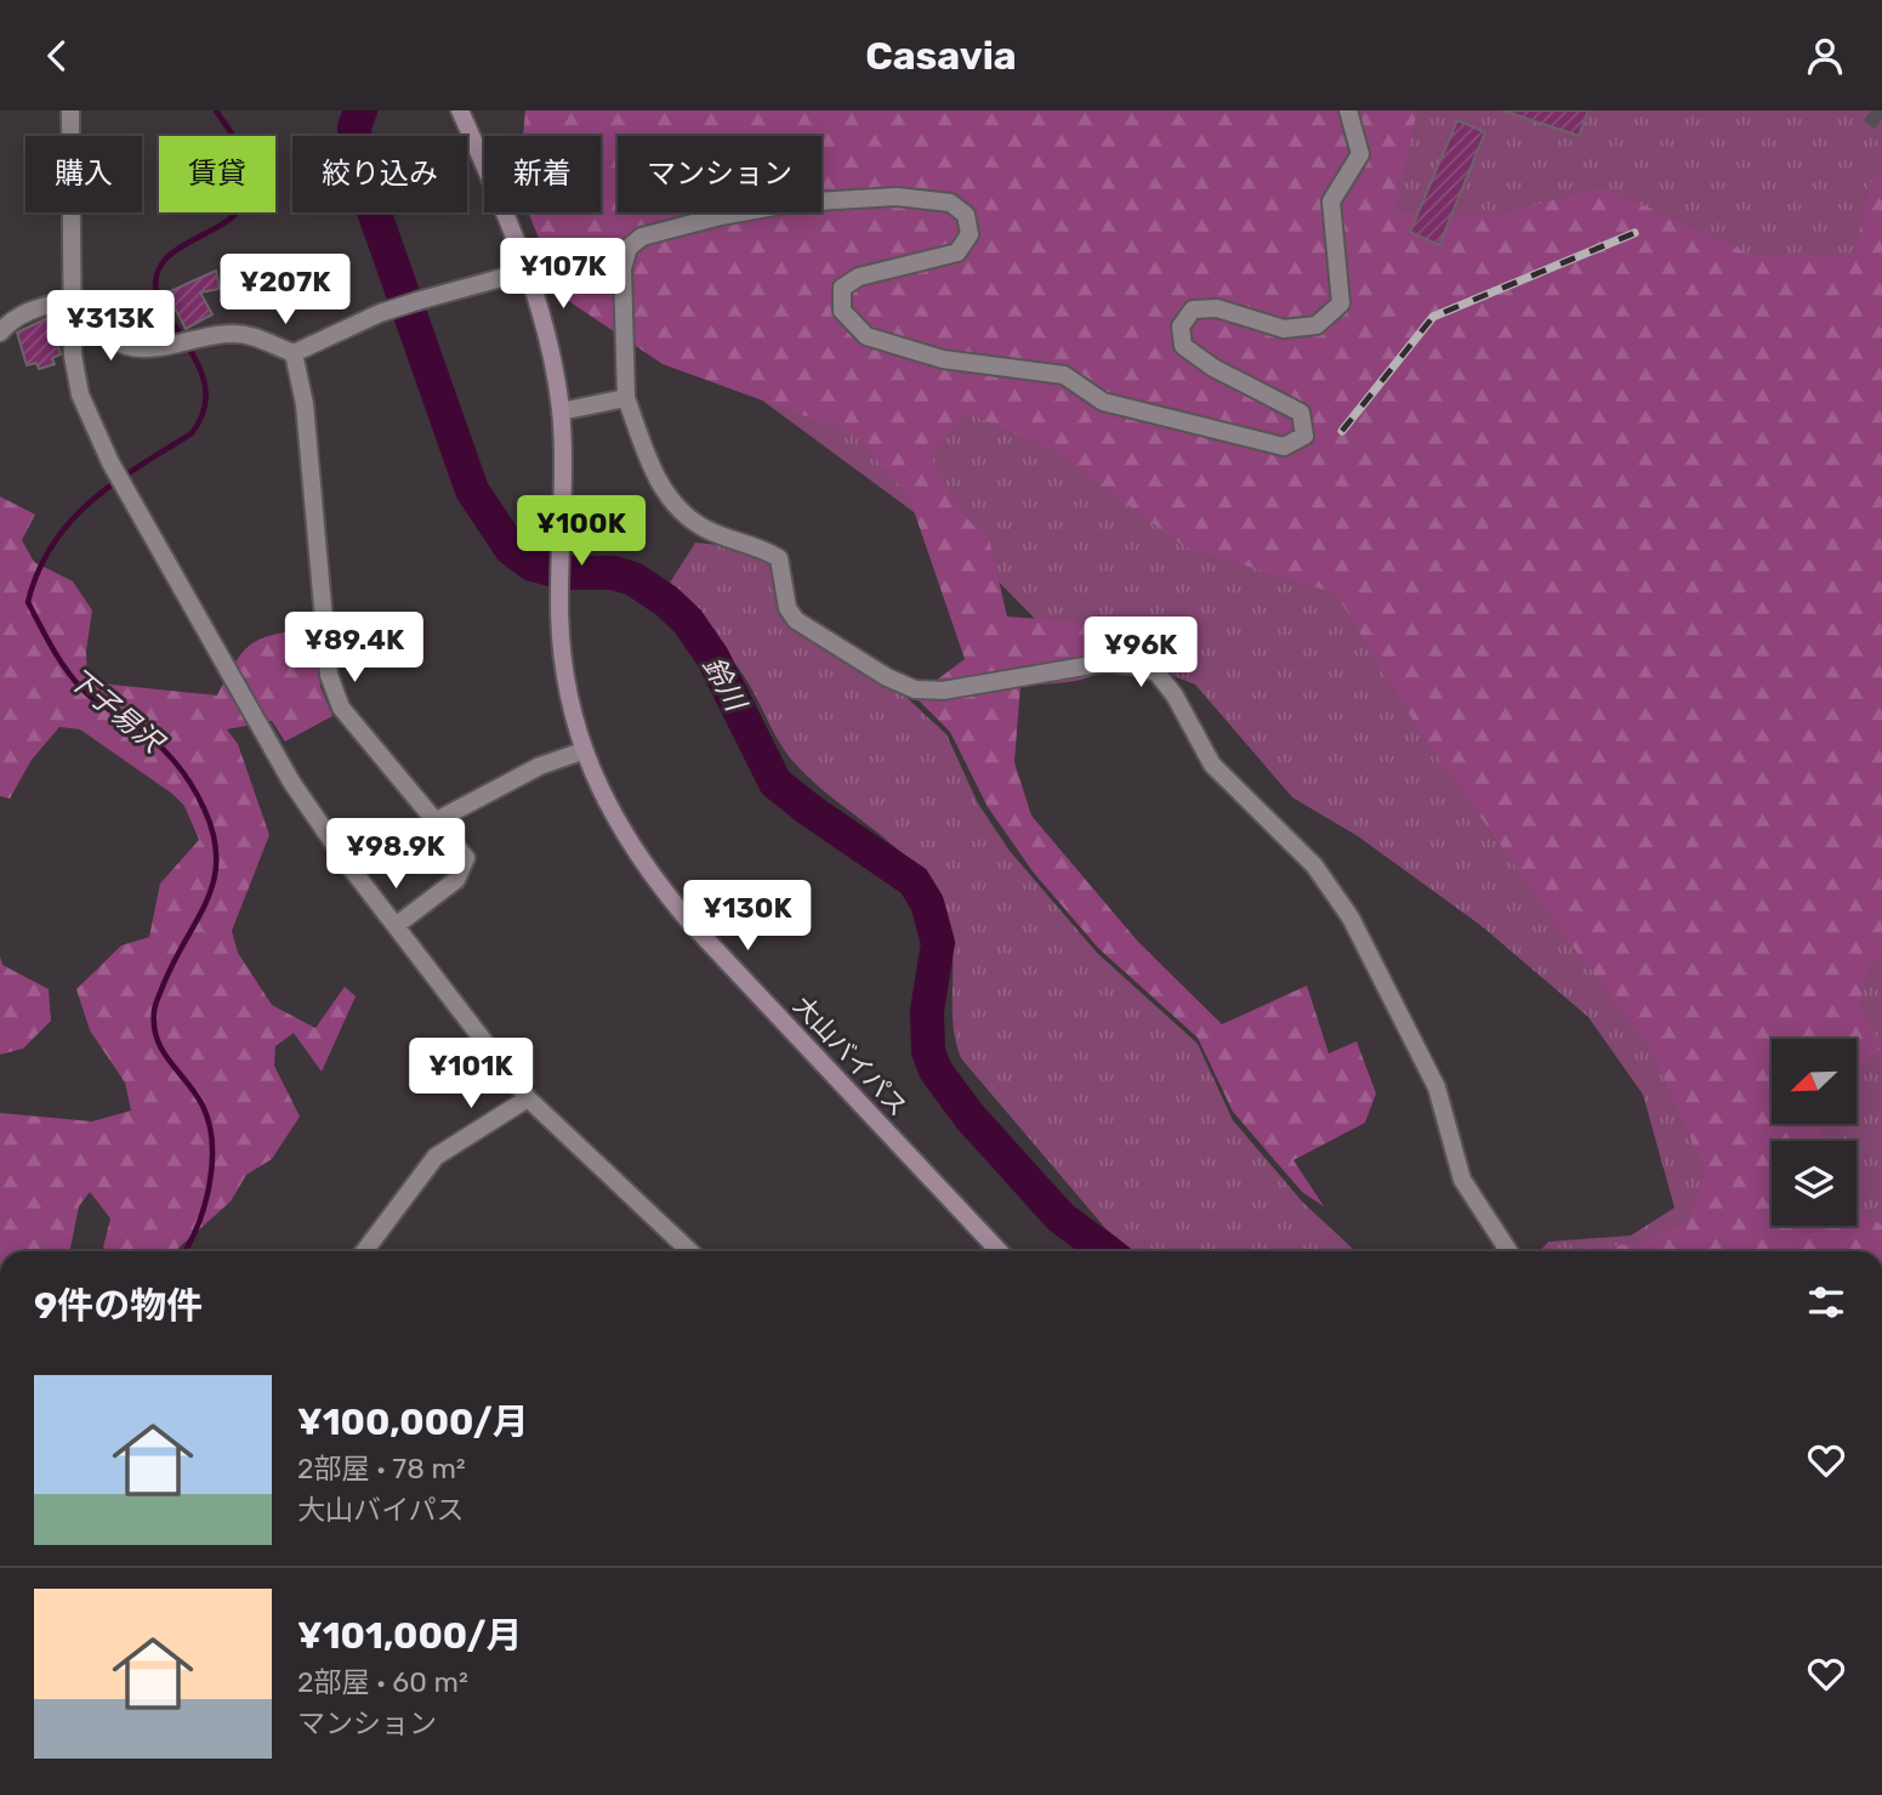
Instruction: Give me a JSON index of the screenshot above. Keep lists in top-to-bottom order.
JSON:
{
  "streets": {
    "main road": ["大山バイパス"]
  },
  "water": ["鈴川", "下子易沢"],
  "north": "bottom left",
  "page": {
    "header": "Casavia",
    "chip": [
      "購入",
      "賃貸",
      "絞り込み",
      "新着",
      "マンション"
    ],
    "price": [
      "¥107K",
      "¥207K",
      "¥313K",
      "¥100K",
      "¥89.4K",
      "¥96K",
      "¥98.9K",
      "¥130K",
      "¥101K"
    ],
    "heading": "9件の物件",
    "list": [
      {
        "name": "¥100,000/月",
        "note": "2部屋 · 78 m² · 大山バイパス"
      },
      {
        "name": "¥101,000/月",
        "note": "2部屋 · 60 m² · マンション"
      }
    ]
  }
}
